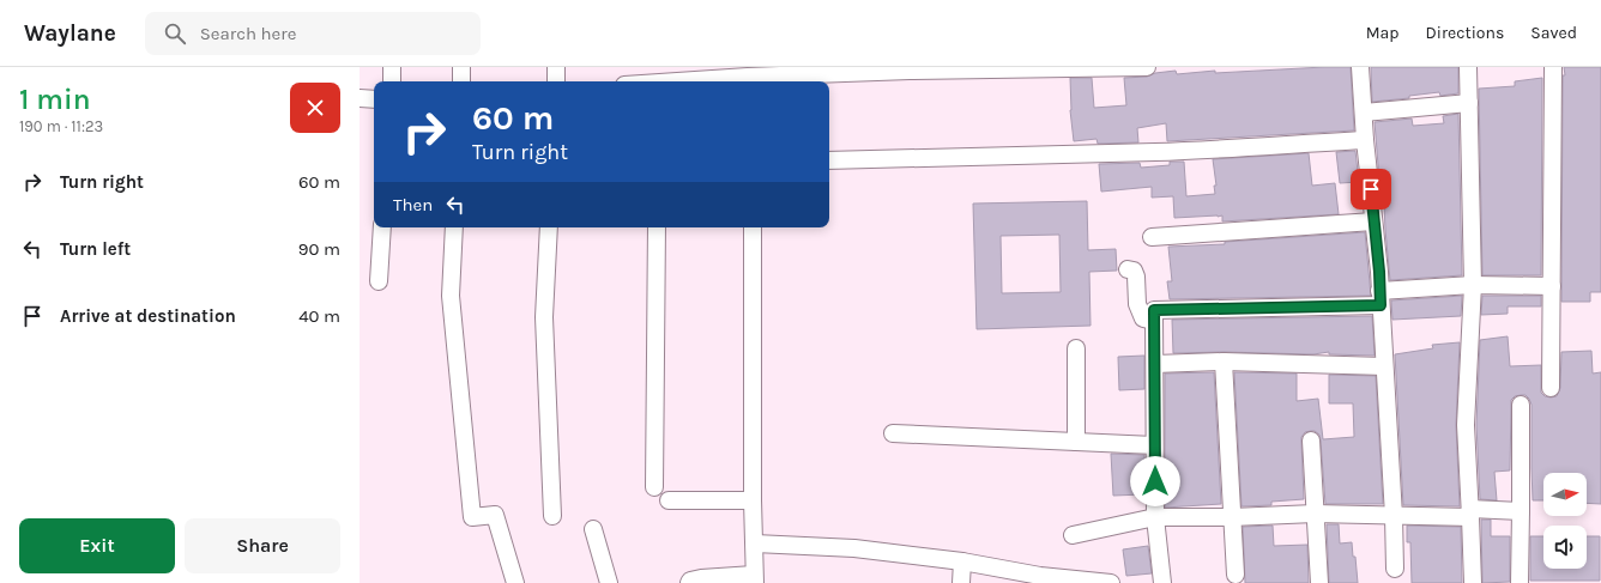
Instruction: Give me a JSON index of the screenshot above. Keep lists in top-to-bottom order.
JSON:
{
  "north": "right",
  "page": {
    "header": "Waylane",
    "search": "Search here",
    "nav": ["Map", "Directions", "Saved"],
    "heading": ["1 min", "190 m · 11:23"],
    "turn": ["60 m", "Turn right"],
    "list": [
      {
        "name": "Turn right",
        "value": "60 m"
      },
      {
        "name": "Turn left",
        "value": "90 m"
      },
      {
        "name": "Arrive at destination",
        "value": "40 m"
      }
    ],
    "then": "Then",
    "buttons": ["Exit", "Share"]
  }
}
